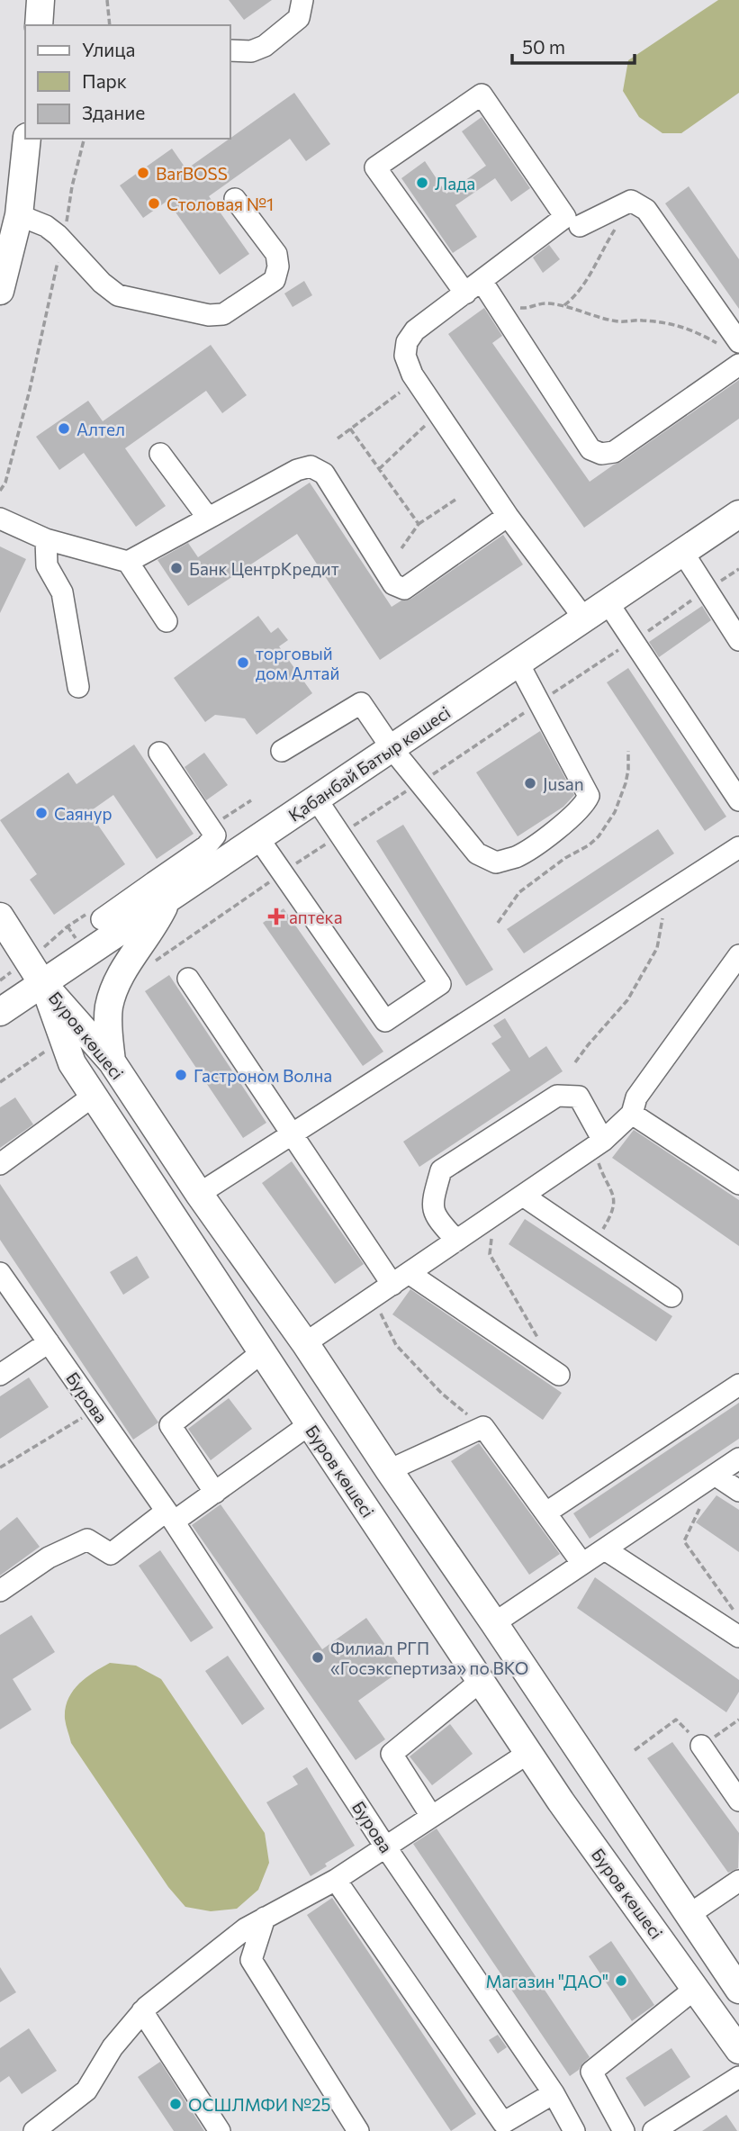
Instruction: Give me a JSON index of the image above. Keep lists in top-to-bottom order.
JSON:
{
  "streets": {
    "main road": ["Қабанбай Батыр көшесі", "Буров көшесі"],
    "street": ["Бурова"]
  },
  "crossings": [
    ["Қабанбай Батыр көшесі", "Буров көшесі"]
  ],
  "places": {
    "other": [
      "BarBOSS",
      "Лада",
      "Столовая №1",
      "Алтел",
      "Банк ЦентрКредит",
      "торговый дом Алтай",
      "Jusan",
      "Саянур",
      "Гастроном Волна",
      "Филиал РГП «Госэкспертиза» по ВКО",
      "Магазин \"ДАО\"",
      "ОСШЛМФИ №25"
    ],
    "health": ["аптека"]
  },
  "legend": ["Улица", "Парк", "Здание"],
  "scale_bar": "50 m"
}
